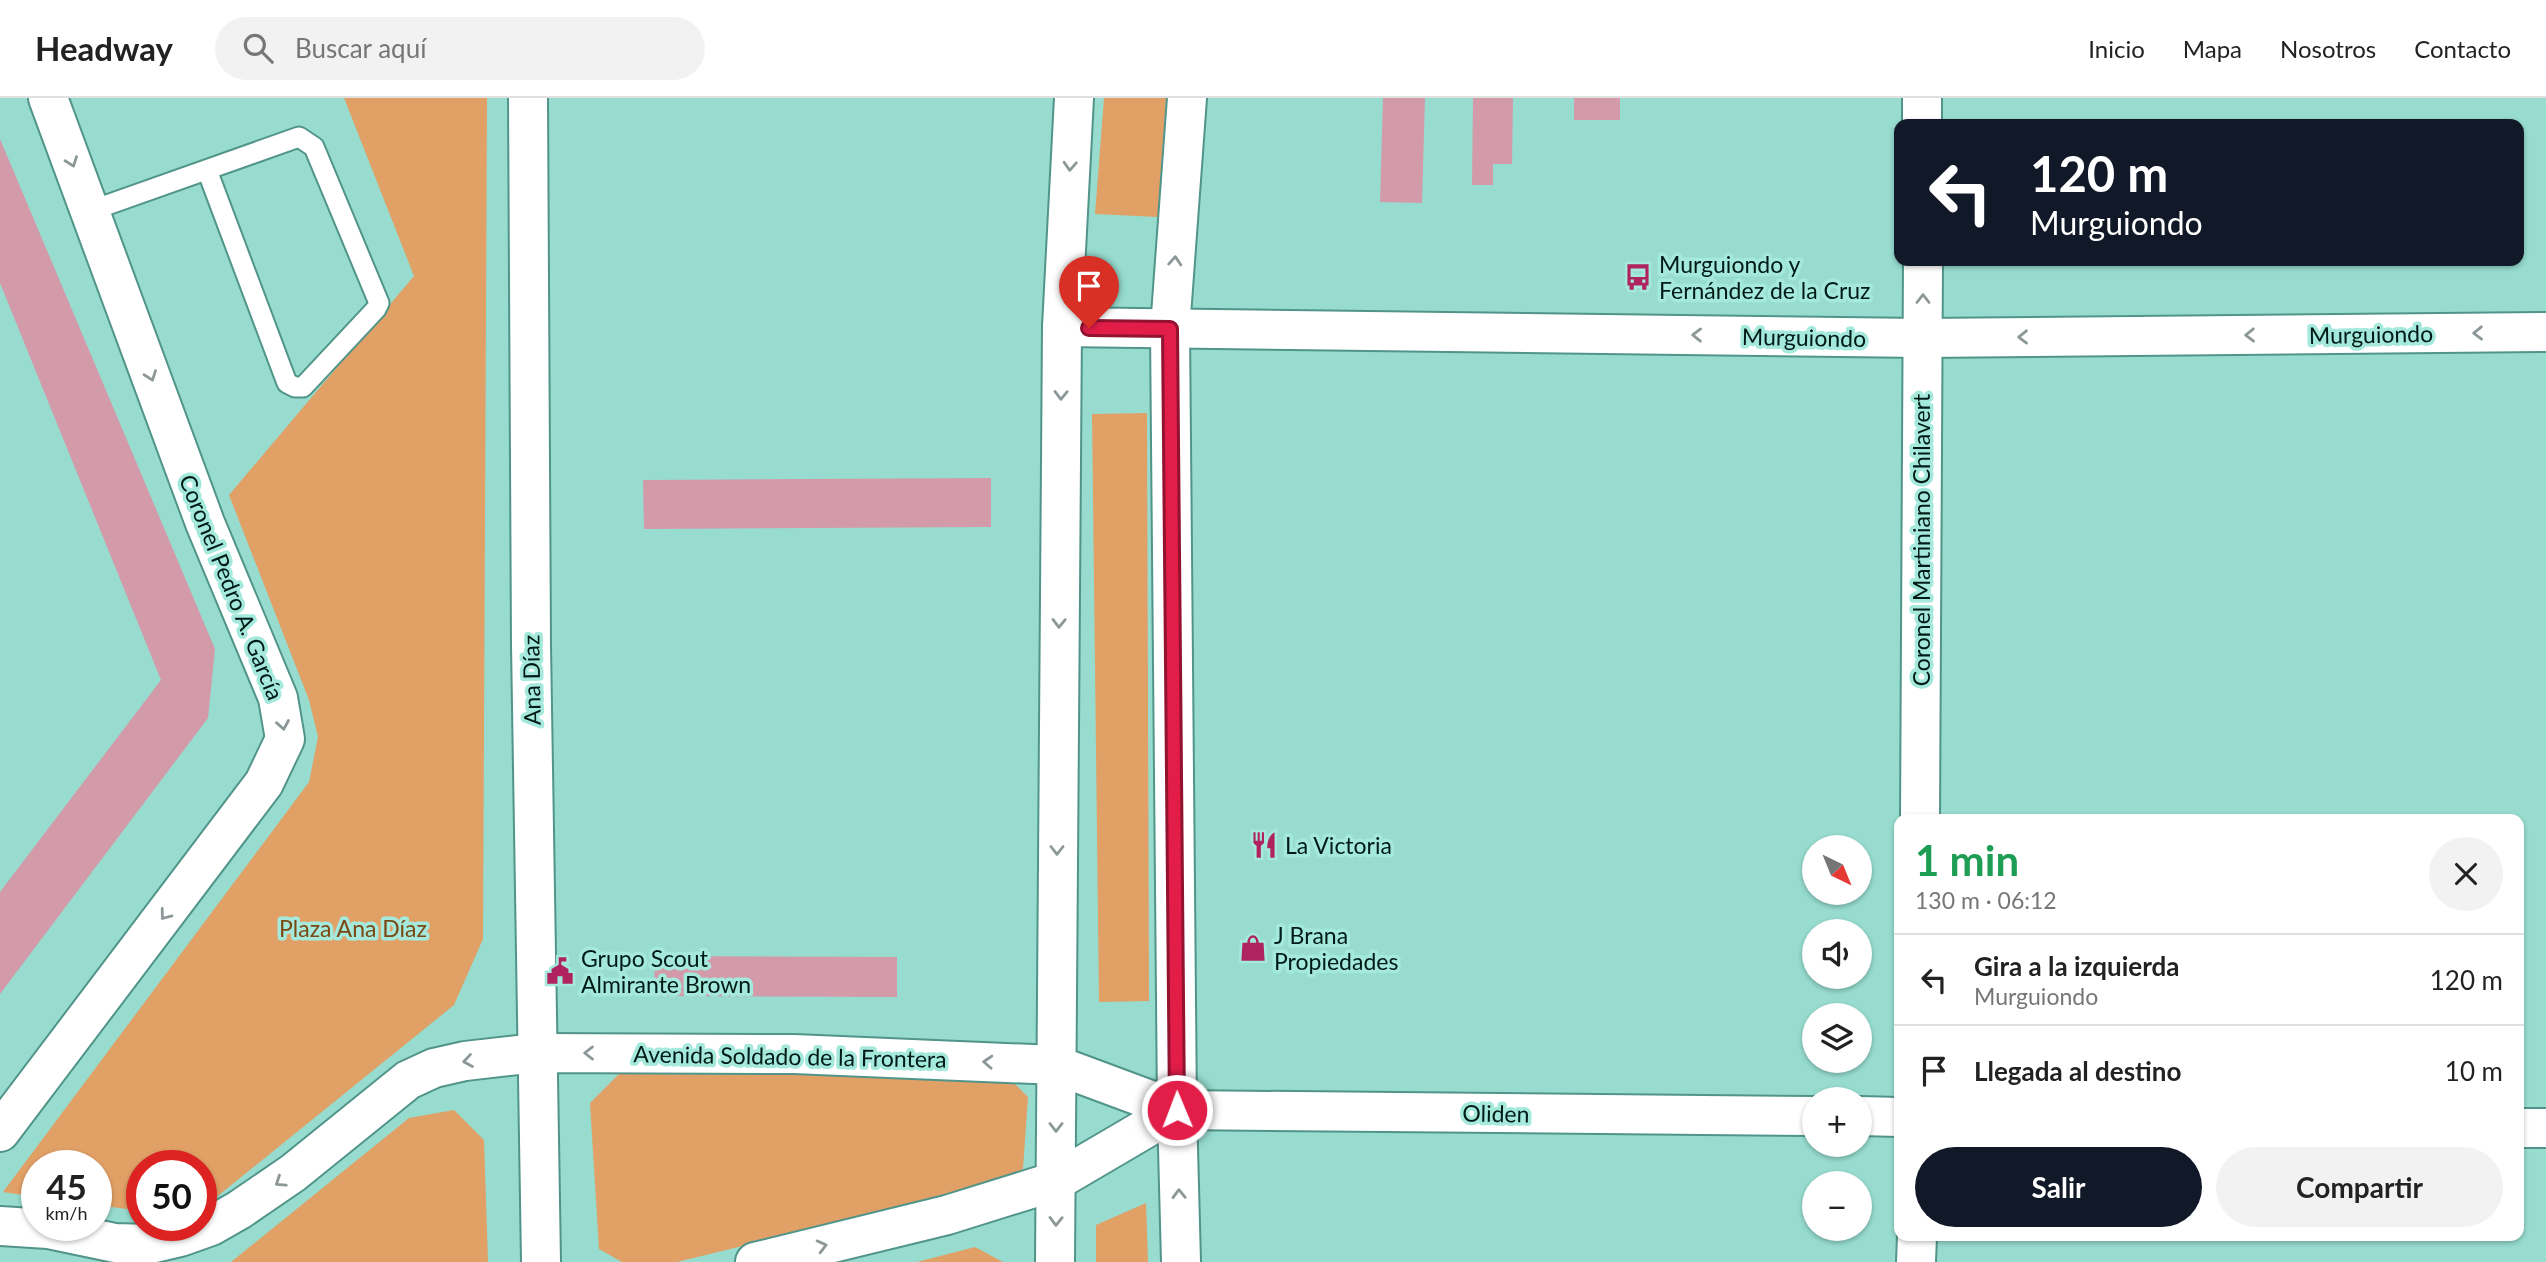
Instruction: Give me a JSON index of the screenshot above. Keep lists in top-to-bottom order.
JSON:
{
  "streets": {
    "street": [
      "Murguiondo",
      "Coronel Martiniano Chilavert",
      "Coronel Pedro A. García",
      "Ana Díaz",
      "Avenida Soldado de la Frontera",
      "Oliden"
    ]
  },
  "crossings": [
    ["Murguiondo", "Coronel Martiniano Chilavert"],
    ["Ana Díaz", "Avenida Soldado de la Frontera"],
    ["Avenida Soldado de la Frontera", "Oliden"]
  ],
  "one_way": ["Murguiondo", "Coronel Pedro A. García", "Avenida Soldado de la Frontera"],
  "parks": ["Plaza Ana Díaz"],
  "places": {
    "bus stop": ["Murguiondo y Fernández de la Cruz"],
    "restaurant": ["La Victoria"],
    "shop": ["J Brana Propiedades"],
    "public building": ["Grupo Scout Almirante Brown"]
  },
  "north": "bottom right",
  "page": {
    "header": "Headway",
    "search": "Buscar aquí",
    "nav": [
      "Inicio",
      "Mapa",
      "Nosotros",
      "Contacto"
    ],
    "turn": ["120 m", "Murguiondo"],
    "heading": ["1 min", "130 m · 06:12"],
    "map_buttons": ["+", "−"],
    "list": [
      {
        "name": "Gira a la izquierda",
        "note": "Murguiondo",
        "value": "120 m"
      },
      {
        "name": "Llegada al destino",
        "value": "10 m"
      }
    ],
    "buttons": ["Salir", "Compartir"],
    "speed": "45 km/h",
    "limit": "50"
  }
}
